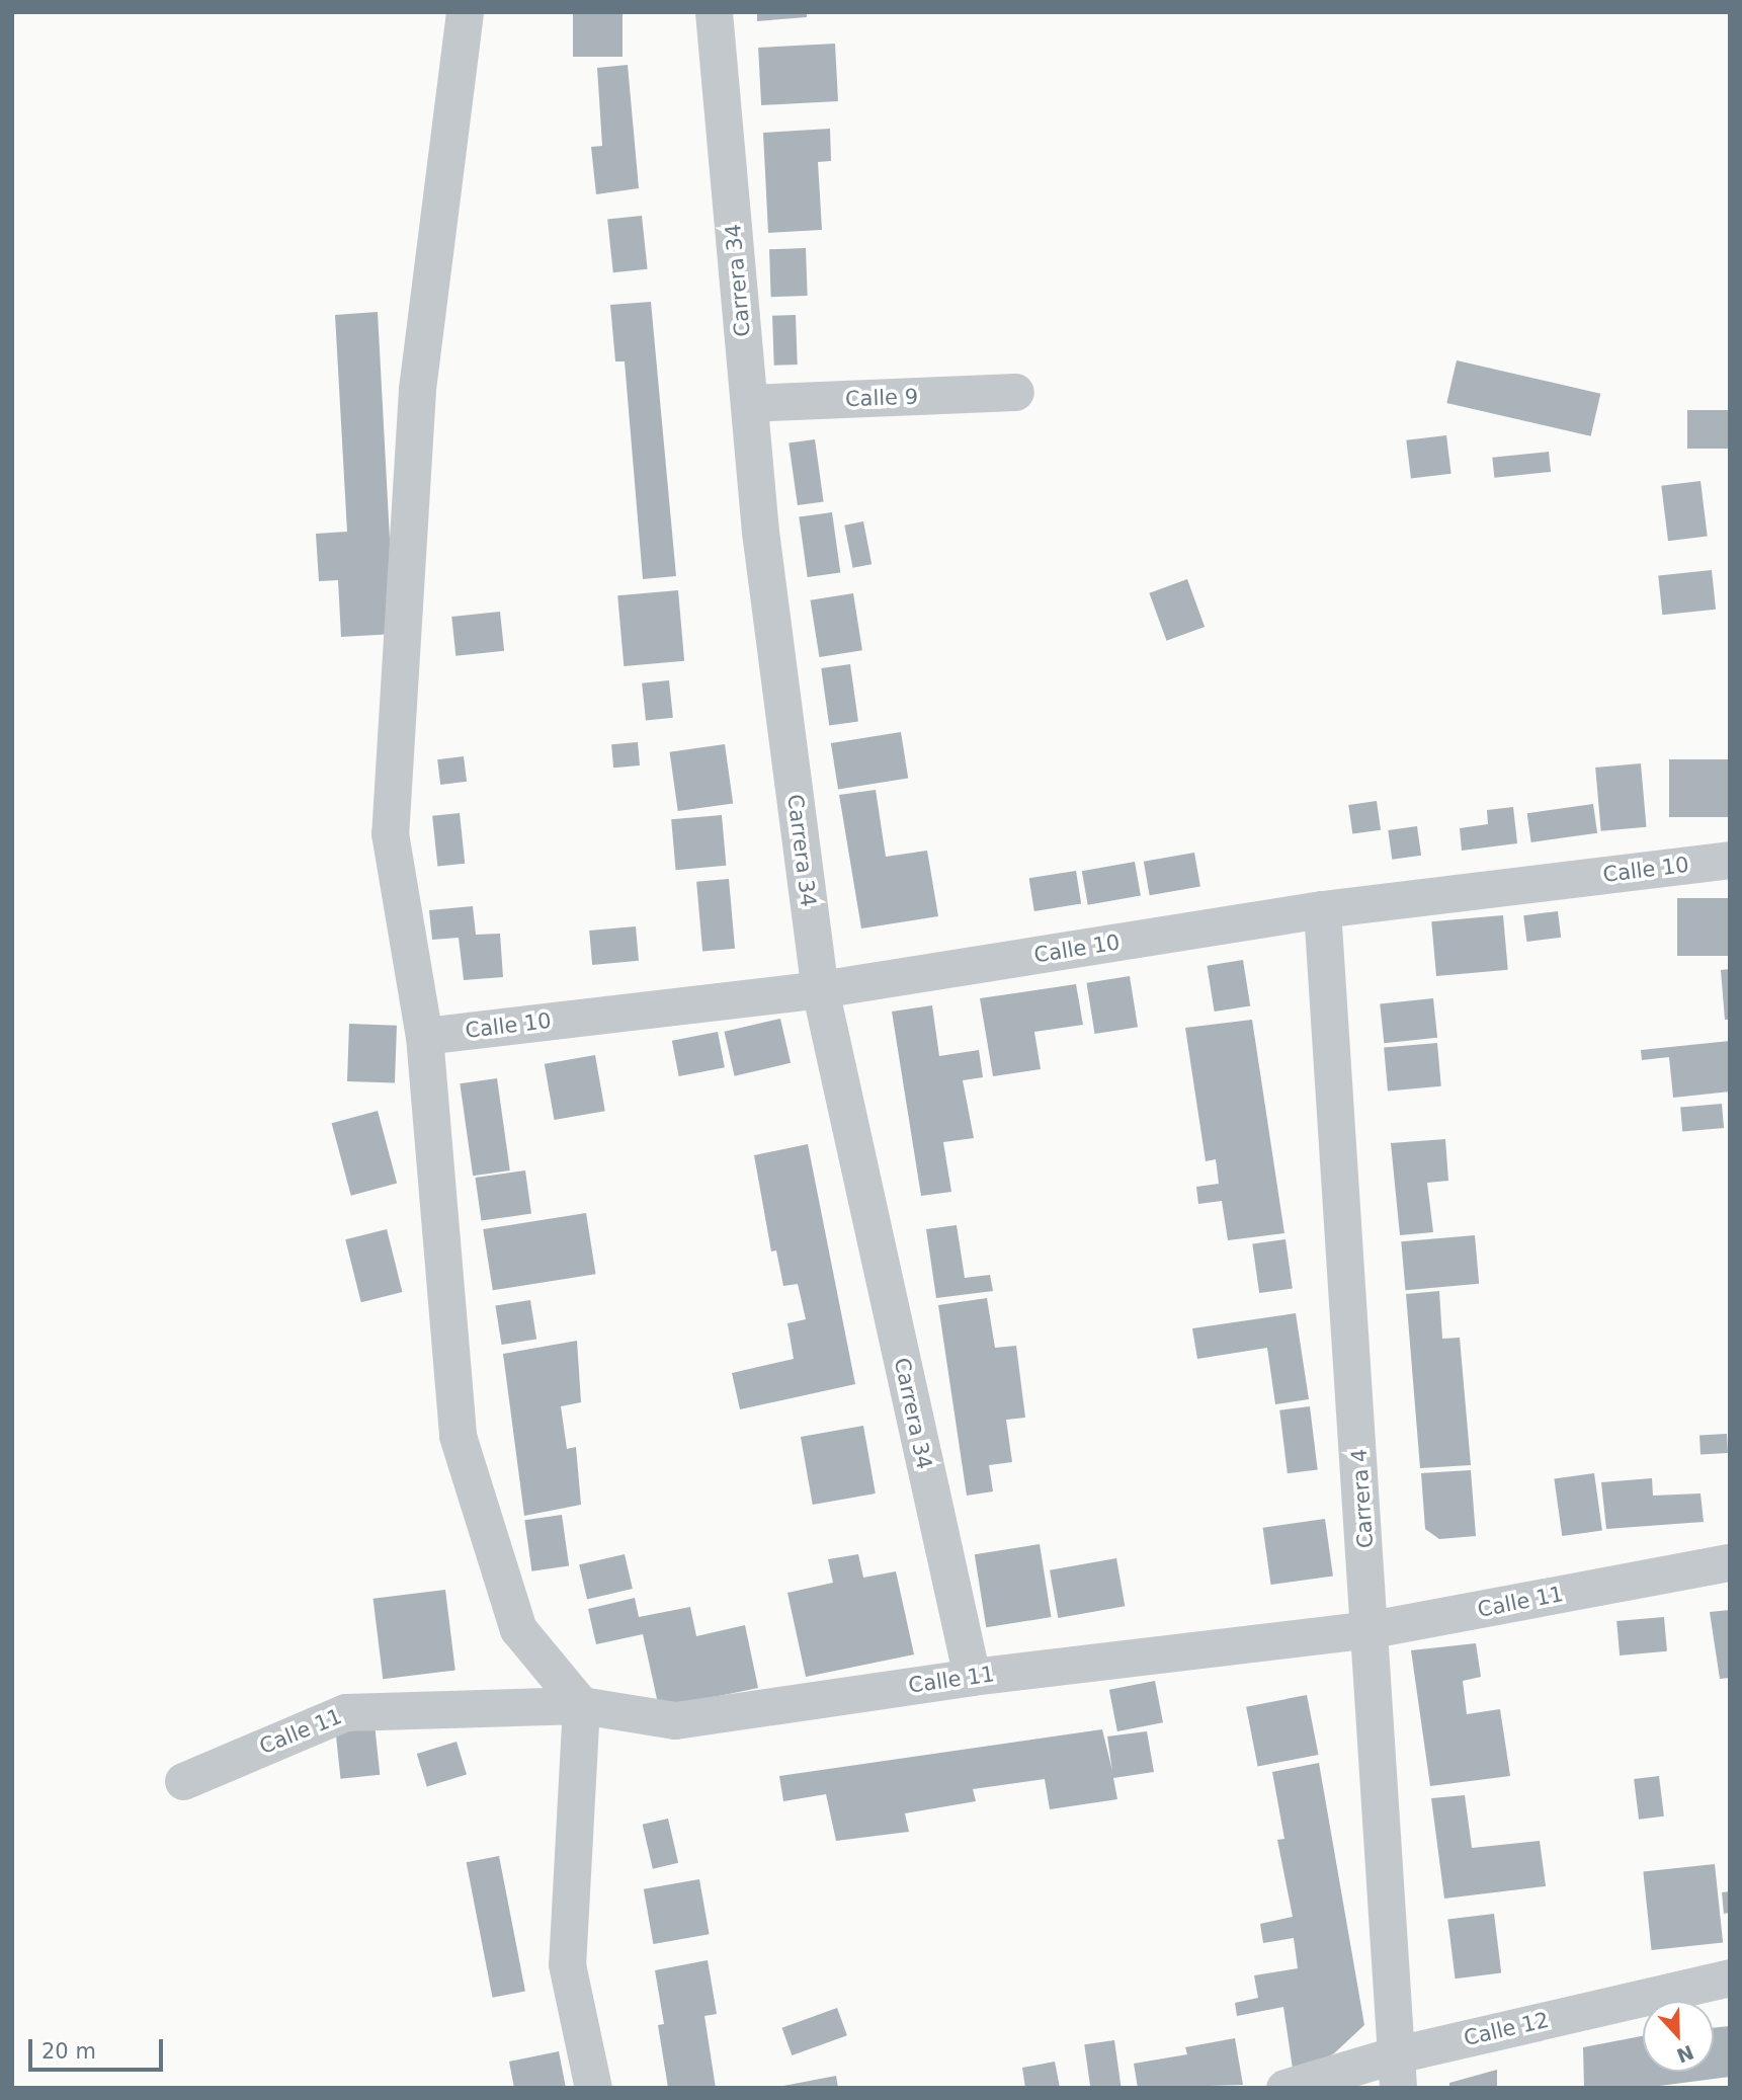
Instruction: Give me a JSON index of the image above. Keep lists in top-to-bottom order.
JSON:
{
  "streets": {
    "street": [
      "Carrera 34",
      "Calle 9",
      "Calle 10",
      "Carrera 4",
      "Calle 11",
      "Calle 12"
    ]
  },
  "crossings": [
    ["Carrera 34", "Calle 9"],
    ["Carrera 34", "Calle 10"],
    ["Carrera 34", "Calle 11"],
    ["Calle 10", "Carrera 4"],
    ["Carrera 4", "Calle 11"],
    ["Carrera 4", "Calle 12"]
  ],
  "scale_bar": "20 m",
  "north": "bottom"
}
